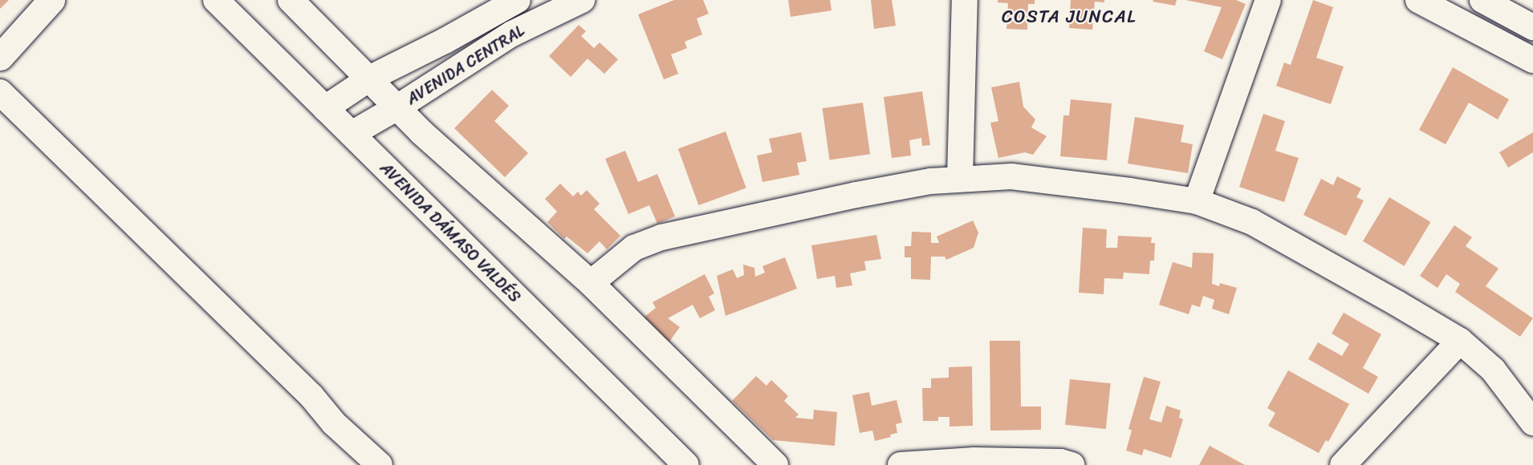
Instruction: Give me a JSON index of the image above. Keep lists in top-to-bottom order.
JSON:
{
  "streets": {
    "street": ["AVENIDA CENTRAL", "AVENIDA DÁMASO VALDÉS"]
  },
  "crossings": [
    ["AVENIDA CENTRAL", "AVENIDA DÁMASO VALDÉS"]
  ],
  "districts": ["COSTA JUNCAL"]
}
